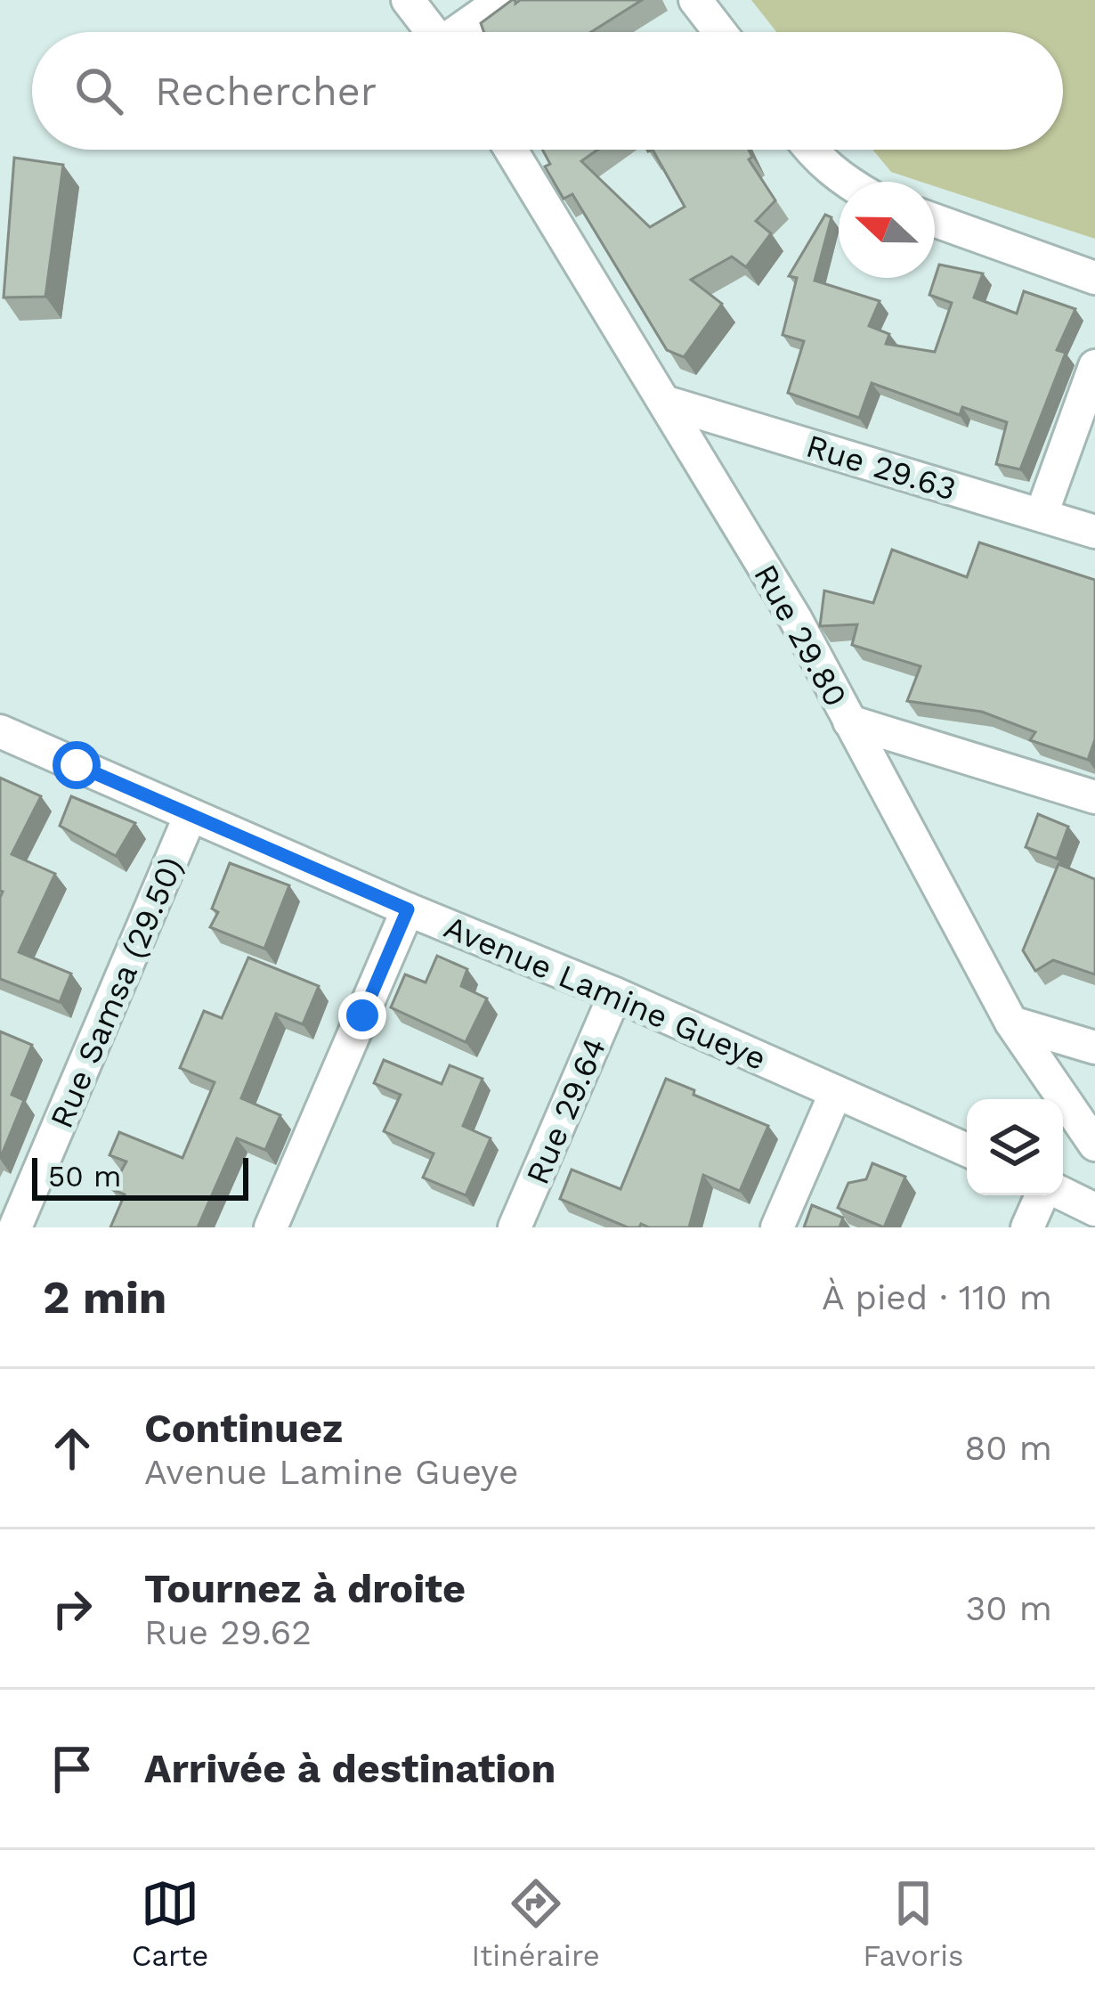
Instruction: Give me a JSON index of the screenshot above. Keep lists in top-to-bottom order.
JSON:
{
  "streets": {
    "street": [
      "Rue 29.63",
      "Rue 29.80",
      "Rue Samsa (29.50)",
      "Avenue Lamine Gueye",
      "Rue 29.64"
    ]
  },
  "crossings": [
    ["Rue 29.63", "Rue 29.80"],
    ["Rue Samsa (29.50)", "Avenue Lamine Gueye"],
    ["Avenue Lamine Gueye", "Rue 29.64"]
  ],
  "scale_bar": "50 m",
  "north": "left",
  "page": {
    "search": "Rechercher",
    "scale": "50 m",
    "heading": ["2 min", "À pied · 110 m"],
    "list": [
      ["Continuez", "Avenue Lamine Gueye", "80 m"],
      ["Tournez à droite", "Rue 29.62", "30 m"],
      "Arrivée à destination"
    ],
    "nav": ["Carte", "Itinéraire", "Favoris"]
  }
}
